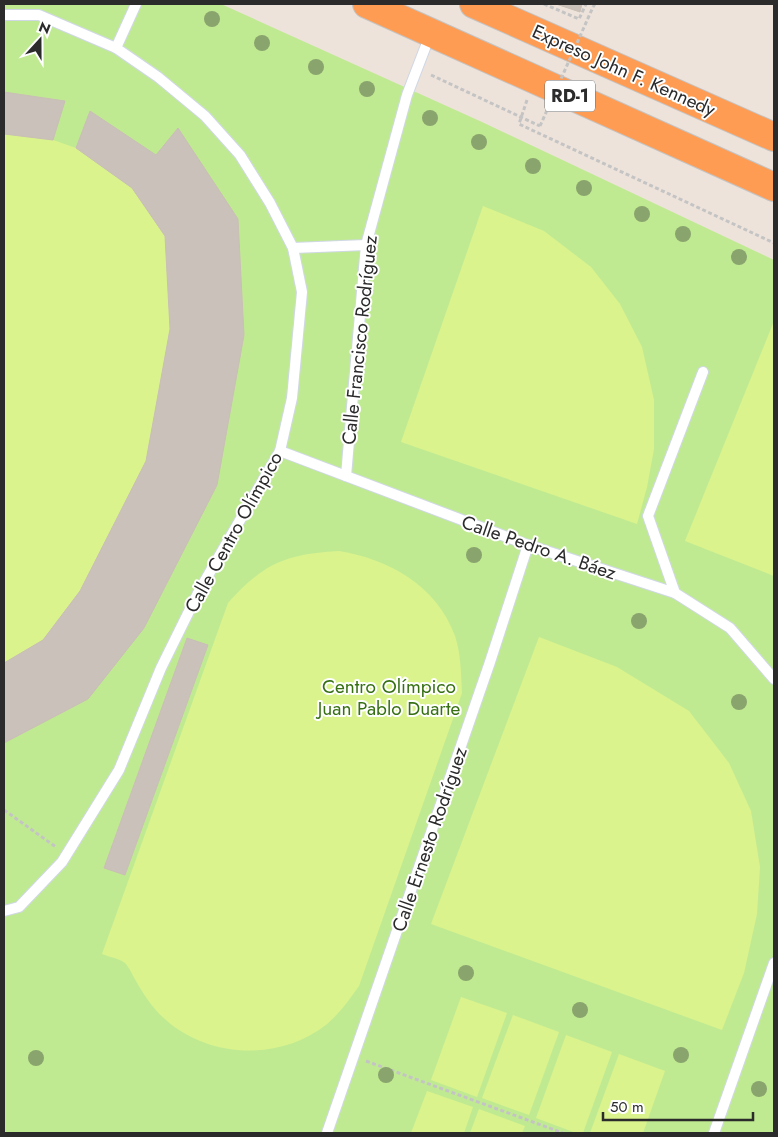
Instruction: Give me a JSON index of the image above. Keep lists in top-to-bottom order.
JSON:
{
  "streets": {
    "highway": ["Expreso John F. Kennedy", "RD-1"],
    "lane": [
      "Calle Francisco Rodríguez",
      "Calle Centro Olímpico",
      "Calle Pedro A. Báez",
      "Calle Ernesto Rodríguez"
    ]
  },
  "crossings": [
    ["RD-1", "Calle Francisco Rodríguez"],
    ["Calle Francisco Rodríguez", "Calle Pedro A. Báez"],
    ["Calle Centro Olímpico", "Calle Pedro A. Báez"],
    ["Calle Pedro A. Báez", "Calle Ernesto Rodríguez"]
  ],
  "parks": ["Centro Olímpico Juan Pablo Duarte"],
  "scale_bar": "50 m",
  "north": "top"
}
